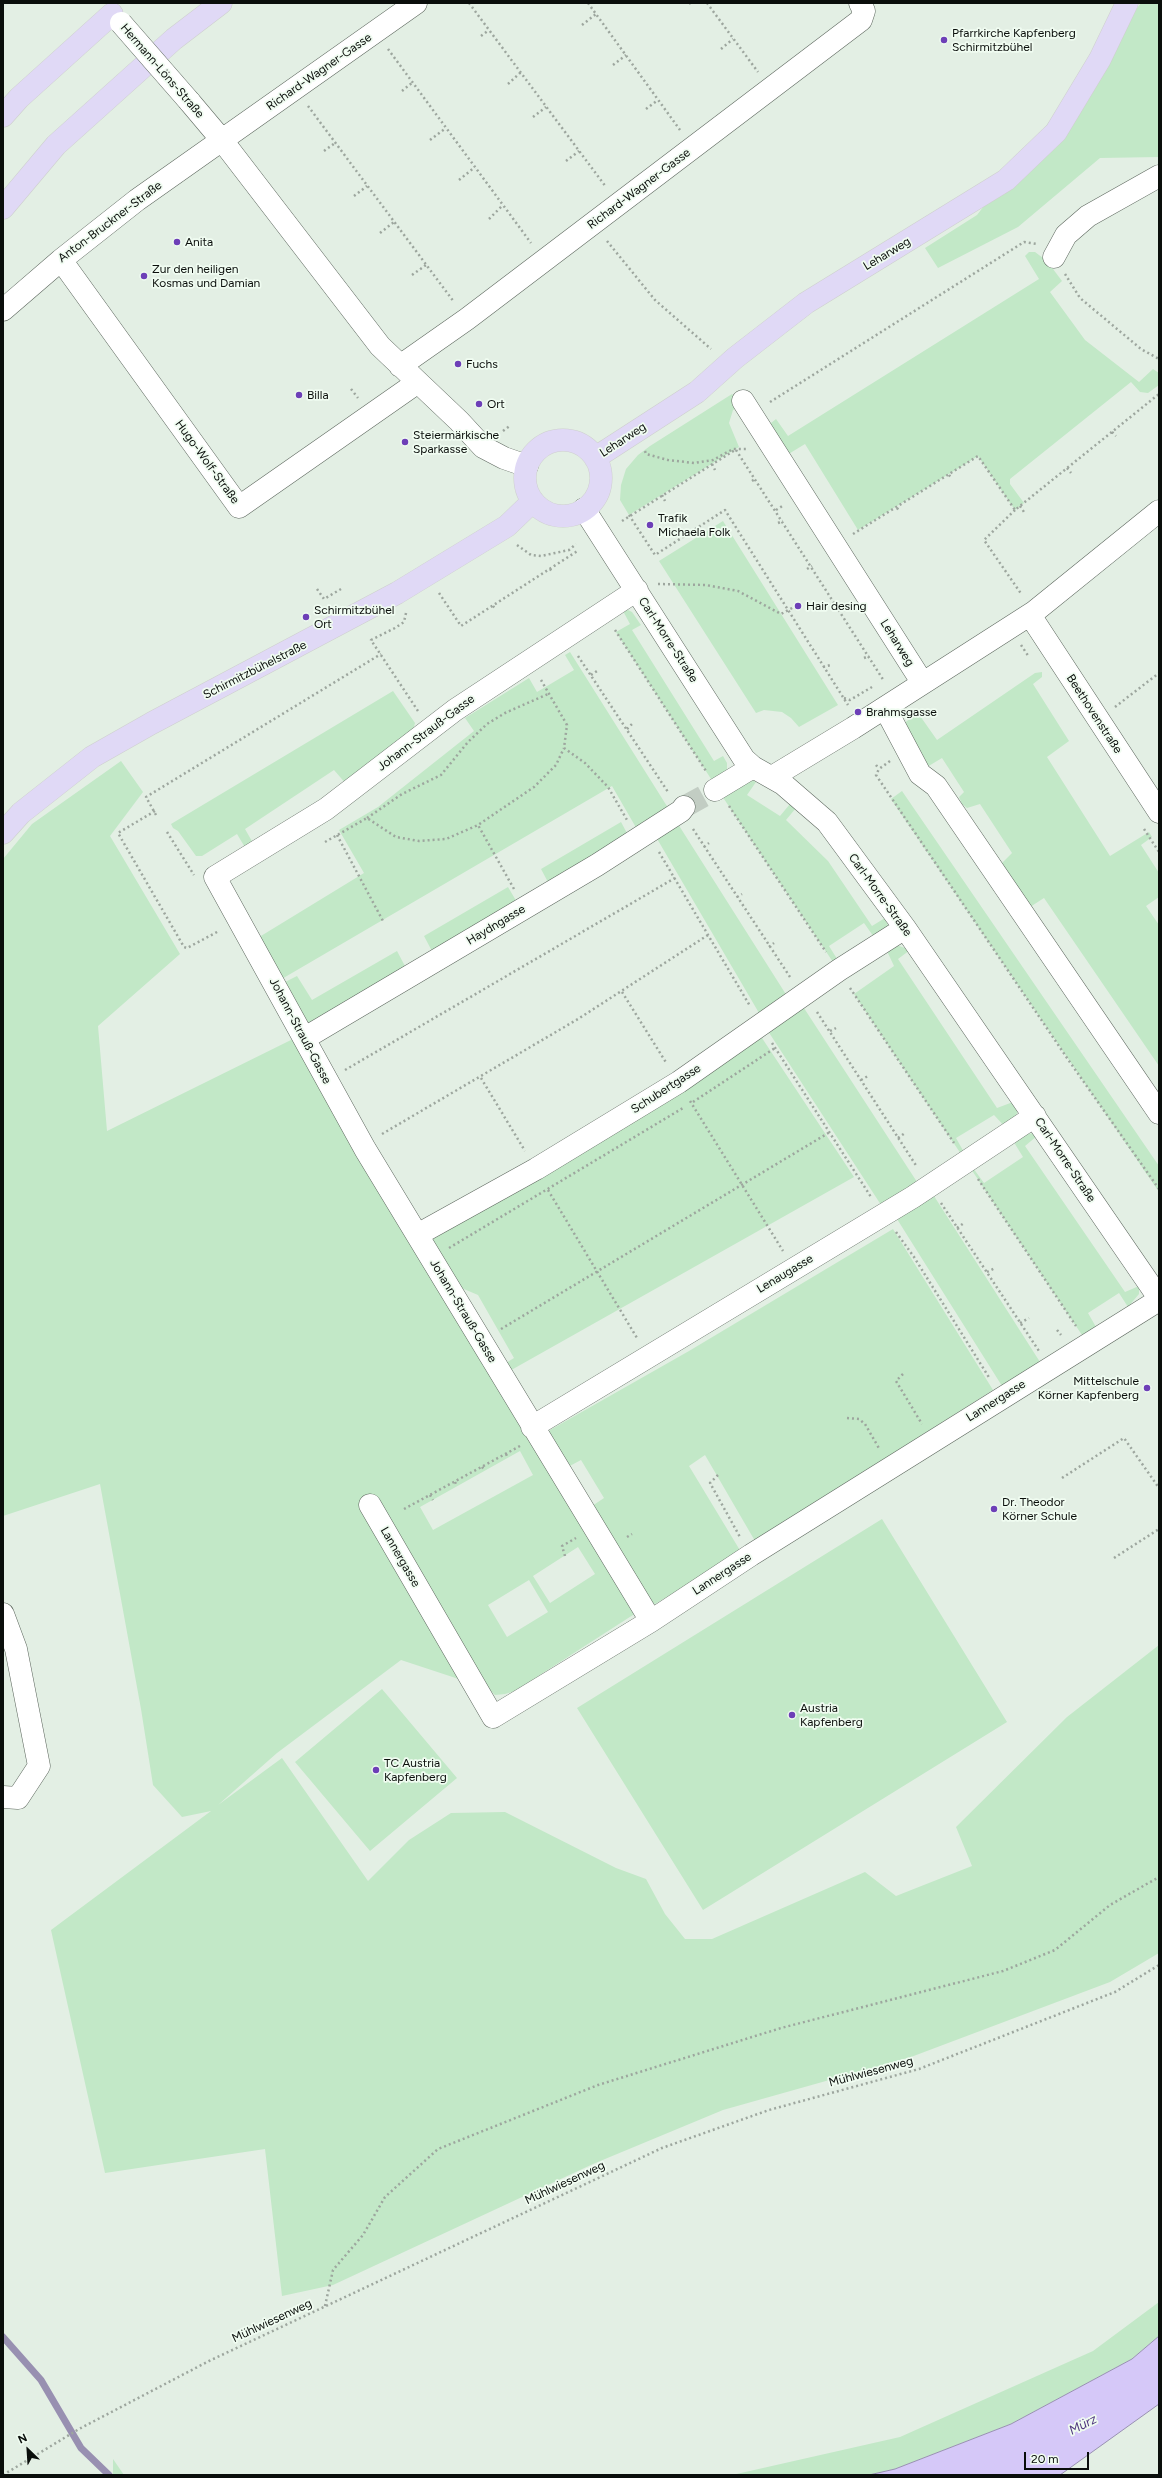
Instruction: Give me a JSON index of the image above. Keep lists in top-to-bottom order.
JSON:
{
  "streets": {
    "main road": ["Leharweg", "Schirmitzbühelstraße"],
    "street": [
      "Hermann-Löns-Straße",
      "Richard-Wagner-Gasse",
      "Anton-Bruckner-Straße",
      "Hugo-Wolf-Straße",
      "Carl-Morre-Straße",
      "Beethovenstraße",
      "Johann-Strauß-Gasse",
      "Haydngasse",
      "Schubertgasse",
      "Lenaugasse",
      "Lannergasse"
    ],
    "path": ["Mühlwiesenweg"]
  },
  "crossings": [
    ["Hermann-Löns-Straße", "Richard-Wagner-Gasse"],
    ["Hermann-Löns-Straße", "Anton-Bruckner-Straße"],
    ["Richard-Wagner-Gasse", "Anton-Bruckner-Straße"],
    ["Anton-Bruckner-Straße", "Hugo-Wolf-Straße"],
    ["Leharweg", "Carl-Morre-Straße"],
    ["Leharweg", "Schirmitzbühelstraße"],
    ["Carl-Morre-Straße", "Schirmitzbühelstraße"],
    ["Carl-Morre-Straße", "Johann-Strauß-Gasse"],
    ["Carl-Morre-Straße", "Schubertgasse"],
    ["Carl-Morre-Straße", "Lenaugasse"],
    ["Carl-Morre-Straße", "Lannergasse"],
    ["Johann-Strauß-Gasse", "Haydngasse"],
    ["Johann-Strauß-Gasse", "Schubertgasse"],
    ["Johann-Strauß-Gasse", "Lenaugasse"],
    ["Johann-Strauß-Gasse", "Lannergasse"]
  ],
  "water": ["Mürz"],
  "places": [
    "Pfarrkirche Kapfenberg Schirmitzbühel",
    "Anita",
    "Zur den heiligen Kosmas und Damian",
    "Fuchs",
    "Billa",
    "Ort",
    "Steiermärkische Sparkasse",
    "Trafik Michaela Folk",
    "Hair desing",
    "Schirmitzbühel Ort",
    "Brahmsgasse",
    "Mittelschule Körner Kapfenberg",
    "Dr. Theodor Körner Schule",
    "Austria Kapfenberg",
    "TC Austria Kapfenberg"
  ],
  "scale_bar": "20 m",
  "north": "top left"
}
